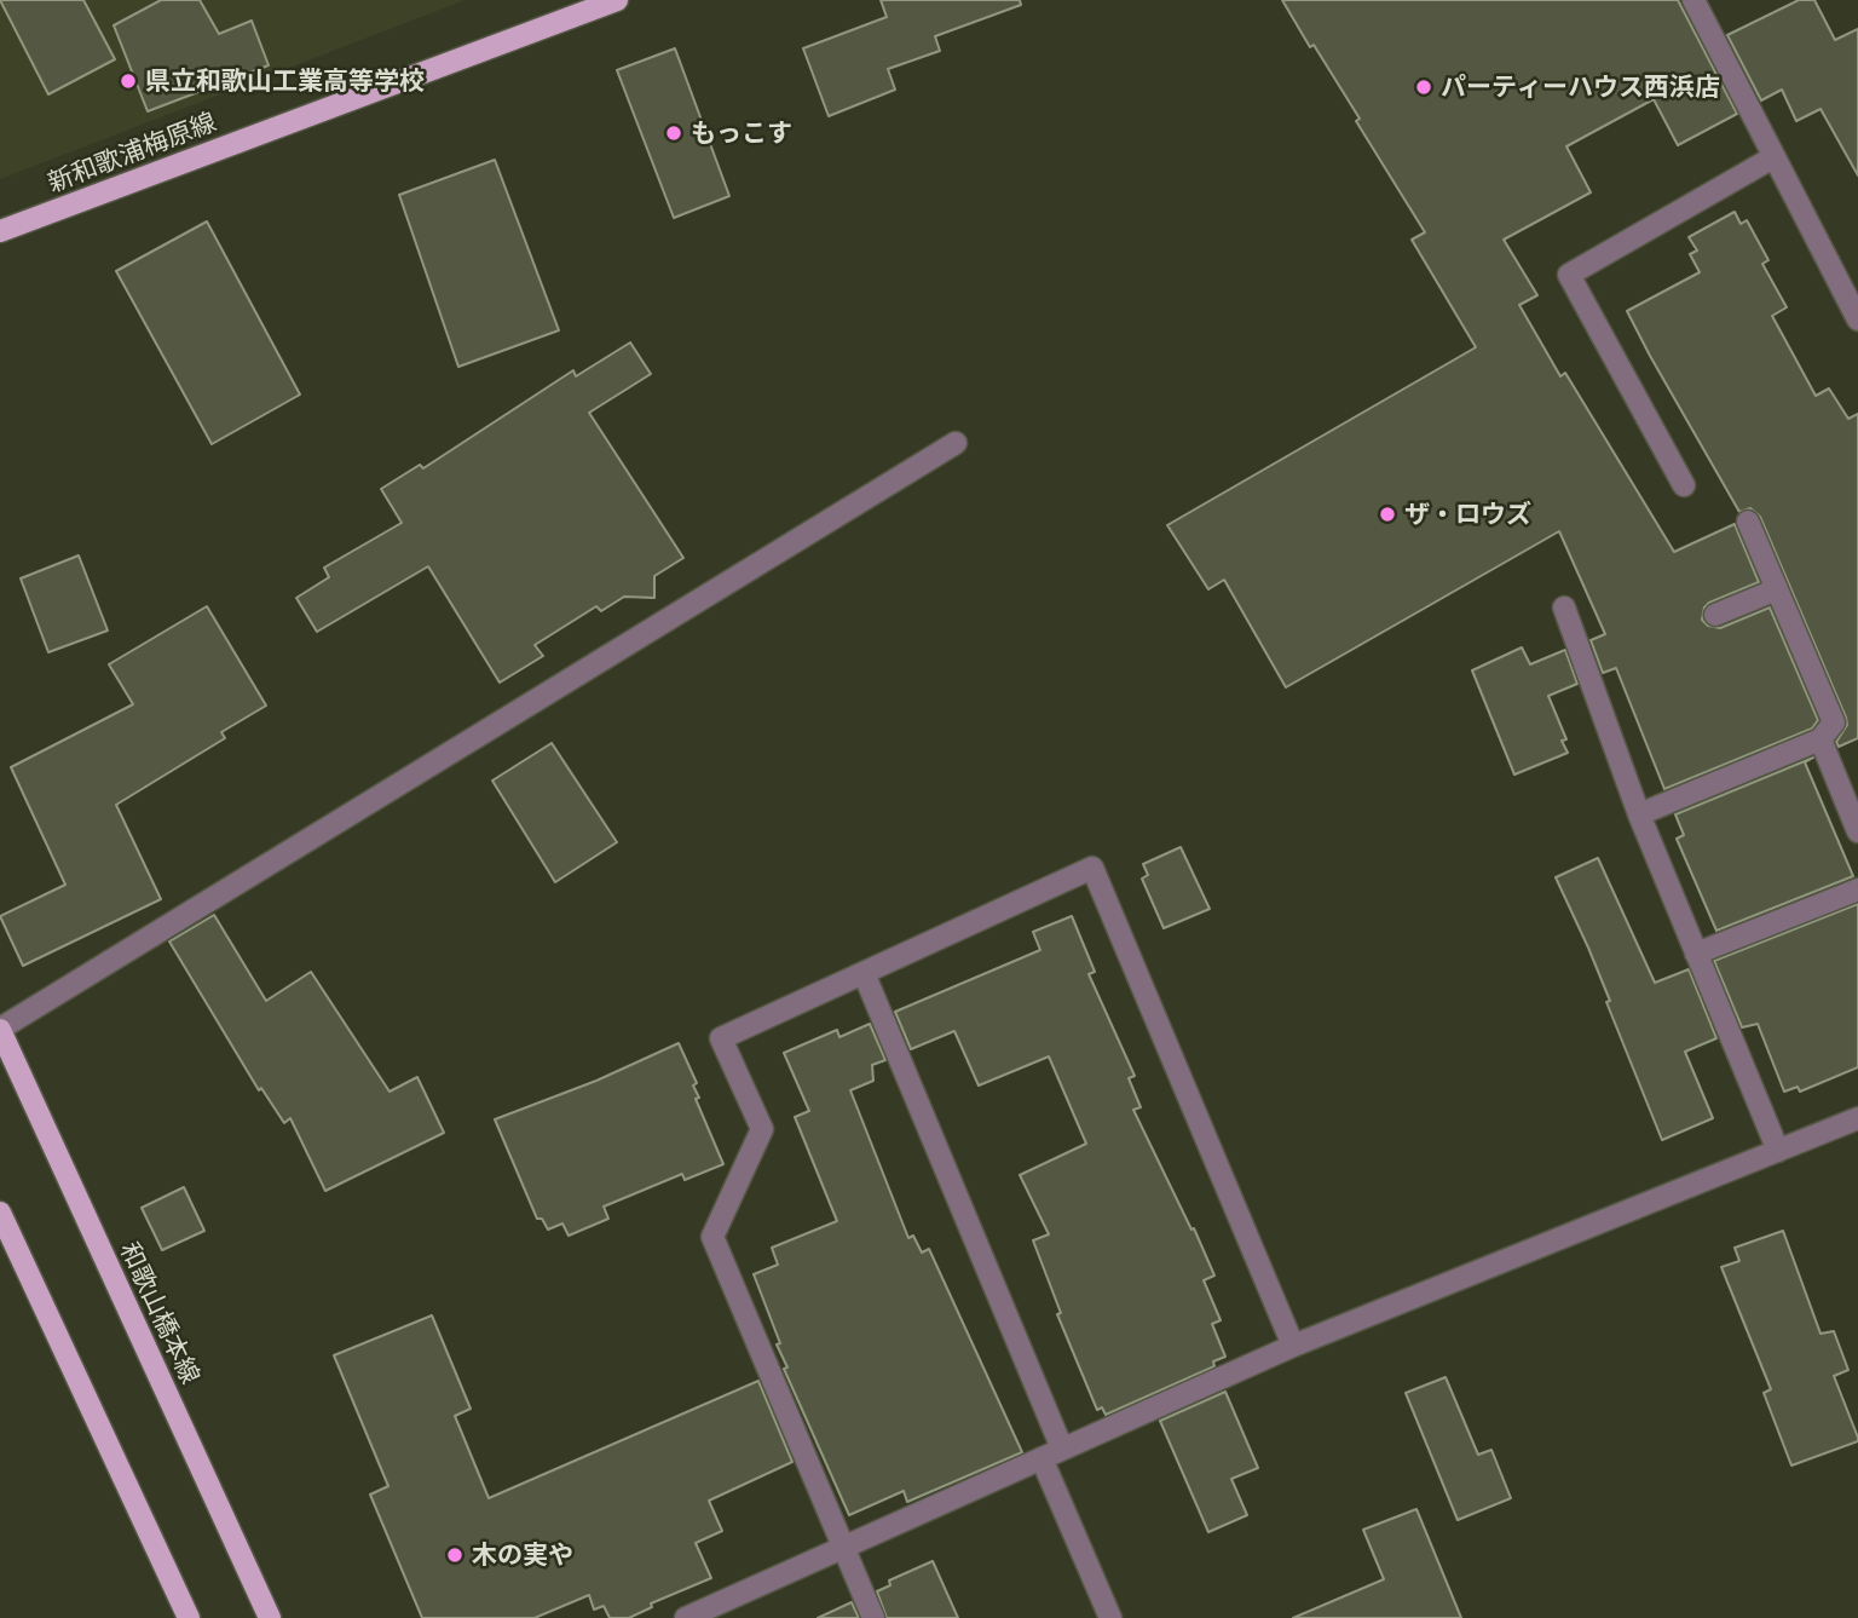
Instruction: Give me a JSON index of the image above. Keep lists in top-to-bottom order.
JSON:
{
  "streets": {
    "main road": ["新和歌浦梅原線", "和歌山橋本線"]
  },
  "places": [
    "県立和歌山工業高等学校",
    "パーティーハウス西浜店",
    "もっこす",
    "ザ・ロウズ",
    "木の実や"
  ]
}
